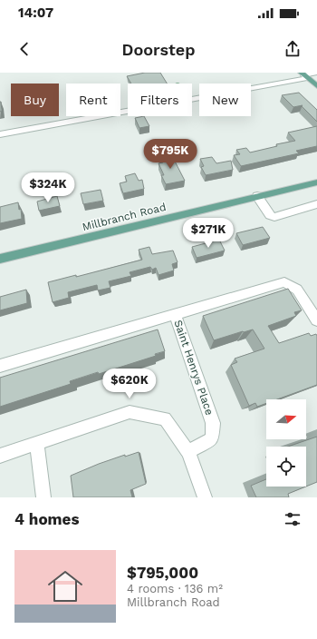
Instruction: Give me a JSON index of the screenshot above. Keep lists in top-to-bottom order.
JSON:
{
  "streets": {
    "main road": ["Millbranch Road"],
    "street": ["Saint Henrys Place"]
  },
  "north": "right",
  "page": {
    "status": "14:07",
    "header": "Doorstep",
    "chip": [
      "Buy",
      "Rent",
      "Filters",
      "New"
    ],
    "price": [
      "$795K",
      "$324K",
      "$271K",
      "$620K"
    ],
    "heading": "4 homes",
    "list": [
      {
        "name": "$795,000",
        "note": "4 rooms · 136 m² · Millbranch Road"
      }
    ]
  }
}
